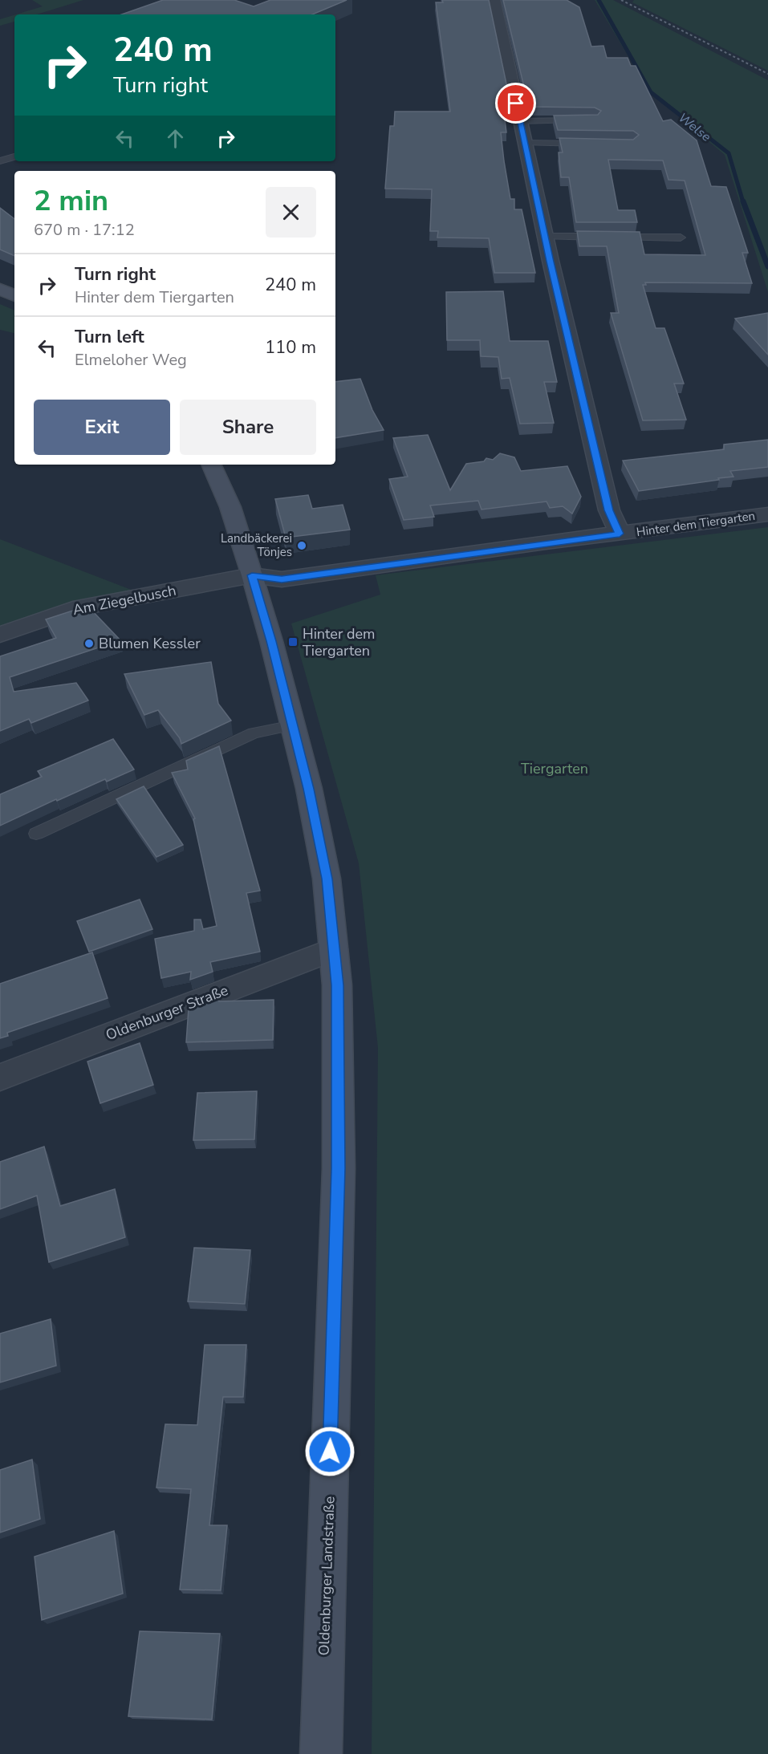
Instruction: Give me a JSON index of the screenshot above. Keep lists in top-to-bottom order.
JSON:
{
  "streets": {
    "main road": ["Oldenburger Landstraße"],
    "street": ["Hinter dem Tiergarten", "Am Ziegelbusch", "Oldenburger Straße"]
  },
  "crossings": [
    ["Hinter dem Tiergarten", "Am Ziegelbusch"],
    ["Hinter dem Tiergarten", "Oldenburger Landstraße"],
    ["Am Ziegelbusch", "Oldenburger Landstraße"],
    ["Oldenburger Straße", "Oldenburger Landstraße"]
  ],
  "water": ["Welse"],
  "parks": ["Tiergarten"],
  "places": {
    "other": ["Landbäckerei Tönjes", "Blumen Kessler"],
    "transit": ["Hinter dem Tiergarten"]
  },
  "page": {
    "turn": ["240 m", "Turn right"],
    "heading": ["2 min", "670 m · 17:12"],
    "list": [
      {
        "name": "Turn right",
        "note": "Hinter dem Tiergarten",
        "value": "240 m"
      },
      {
        "name": "Turn left",
        "note": "Elmeloher Weg",
        "value": "110 m"
      }
    ],
    "buttons": ["Exit", "Share"]
  }
}
